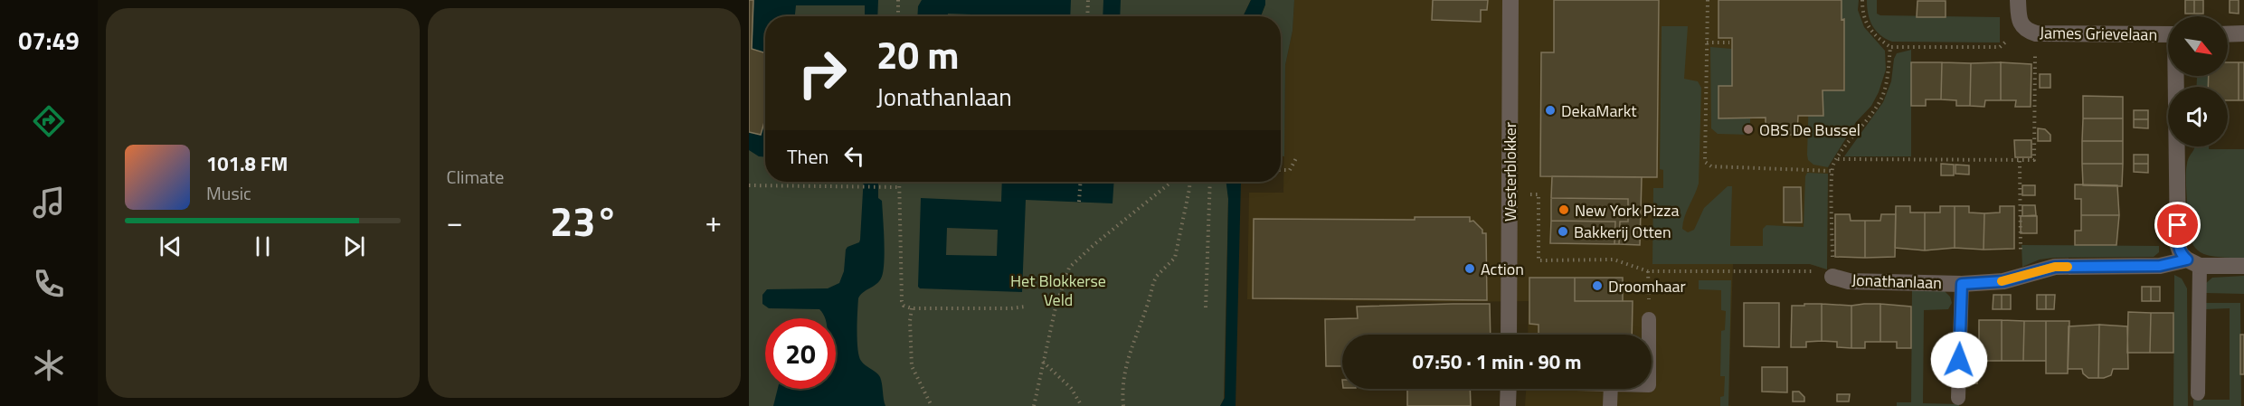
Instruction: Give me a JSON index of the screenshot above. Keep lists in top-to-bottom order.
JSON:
{
  "streets": {
    "street": ["James Grievelaan", "Westerblokker", "Jonathanlaan"]
  },
  "crossings": [
    ["James Grievelaan", "Jonathanlaan"]
  ],
  "parks": ["Het Blokkerse Veld"],
  "places": [
    "DekaMarkt",
    "OBS De Bussel",
    "New York Pizza",
    "Bakkerij Otten",
    "Action",
    "Droomhaar"
  ],
  "north": "bottom right",
  "page": {
    "tabs": "07:49",
    "tile": "Climate",
    "turn": ["20 m", "Jonathanlaan"],
    "then": "Then",
    "song": ["101.8 FM", "Music"],
    "heat": ["−", "23°", "+"],
    "limit": "20",
    "trip": "07:50 · 1 min · 90 m"
  }
}
